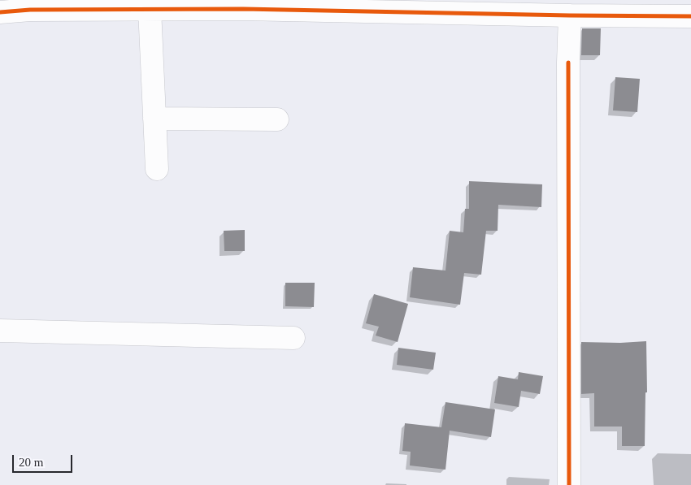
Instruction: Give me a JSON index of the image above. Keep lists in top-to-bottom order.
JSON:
{
  "scale_bar": "20 m"
}
